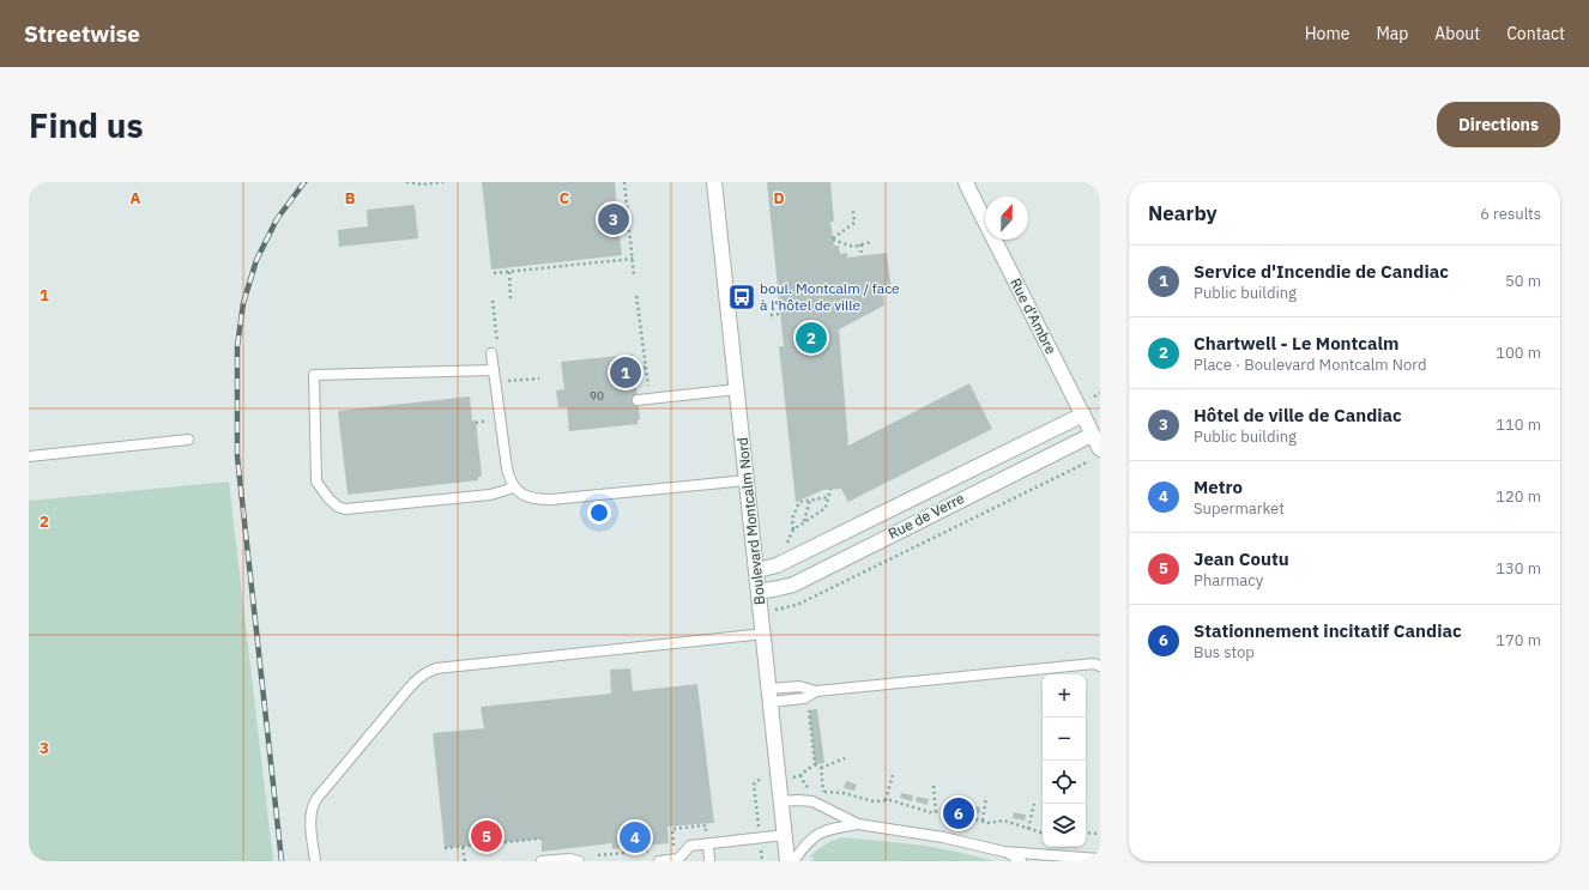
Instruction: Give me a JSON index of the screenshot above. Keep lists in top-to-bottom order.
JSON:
{
  "streets": {
    "street": ["Rue d'Ambre", "Rue de Verre", "Boulevard Montcalm Nord"]
  },
  "crossings": [
    ["Rue d'Ambre", "Rue de Verre"],
    ["Rue de Verre", "Boulevard Montcalm Nord"]
  ],
  "places": {
    "bus stop": ["boul. Montcalm / face à l'hôtel de ville"]
  },
  "house_numbers": ["90"],
  "north": "top",
  "page": {
    "header": "Streetwise",
    "nav": [
      "Home",
      "Map",
      "About",
      "Contact"
    ],
    "buttons": "Directions",
    "title": "Find us",
    "heading": ["Nearby", "6 results"],
    "pins": [
      "3",
      "2",
      "1",
      "6",
      "5",
      "4"
    ],
    "list": [
      {
        "mark": "1",
        "name": "Service d'Incendie de Candiac",
        "note": "Public building",
        "value": "50 m"
      },
      {
        "mark": "2",
        "name": "Chartwell - Le Montcalm",
        "note": "Place · Boulevard Montcalm Nord",
        "value": "100 m"
      },
      {
        "mark": "3",
        "name": "Hôtel de ville de Candiac",
        "note": "Public building",
        "value": "110 m"
      },
      {
        "mark": "4",
        "name": "Metro",
        "note": "Supermarket",
        "value": "120 m"
      },
      {
        "mark": "5",
        "name": "Jean Coutu",
        "note": "Pharmacy",
        "value": "130 m"
      },
      {
        "mark": "6",
        "name": "Stationnement incitatif Candiac",
        "note": "Bus stop",
        "value": "170 m"
      }
    ],
    "map_buttons": ["+", "−"]
  },
  "grid": {
    "columns": [
      "A",
      "B",
      "C",
      "D"
    ],
    "rows": ["1", "2", "3"]
  }
}
